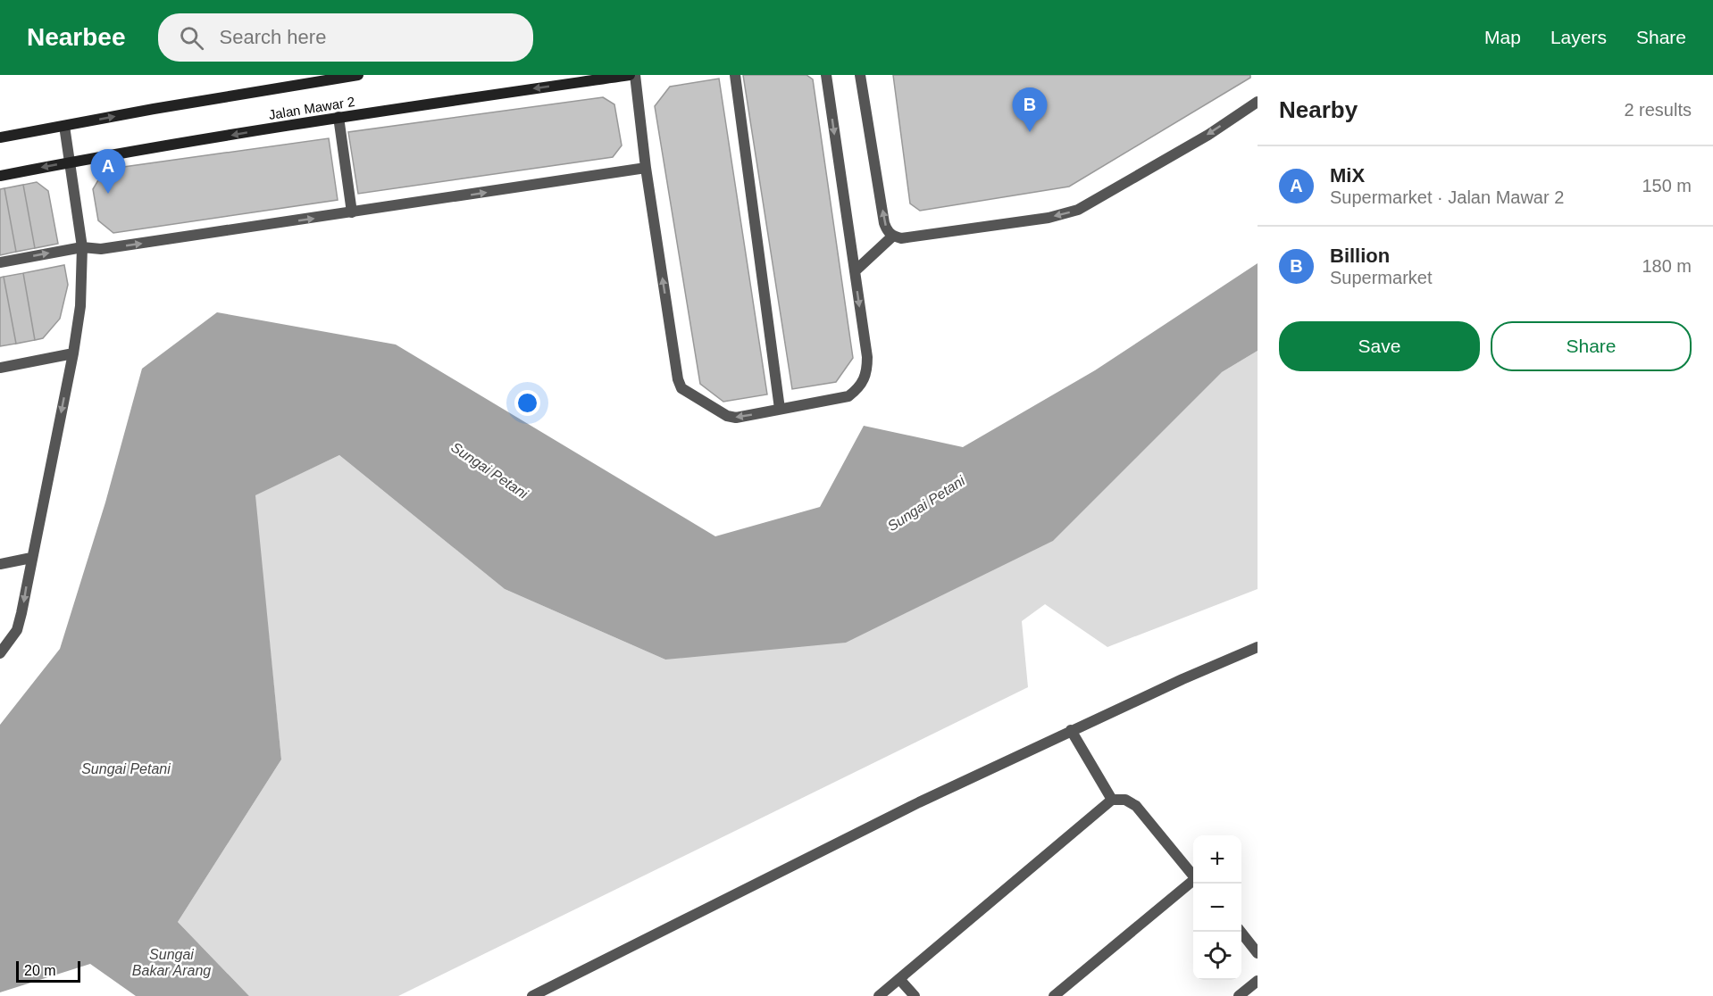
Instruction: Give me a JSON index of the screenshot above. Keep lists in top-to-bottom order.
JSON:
{
  "streets": {
    "street": ["Jalan Mawar 2"]
  },
  "water": ["Sungai Petani", "Sungai Bakar Arang"],
  "scale_bar": "20 m",
  "page": {
    "header": "Nearbee",
    "search": "Search here",
    "nav": ["Map", "Layers", "Share"],
    "heading": ["Nearby", "2 results"],
    "pins": ["B", "A"],
    "list": [
      {
        "mark": "A",
        "name": "MiX",
        "note": "Supermarket · Jalan Mawar 2",
        "value": "150 m"
      },
      {
        "mark": "B",
        "name": "Billion",
        "note": "Supermarket",
        "value": "180 m"
      }
    ],
    "buttons": ["Save", "Share"],
    "map_buttons": ["+", "−"],
    "scale": "20 m"
  }
}
